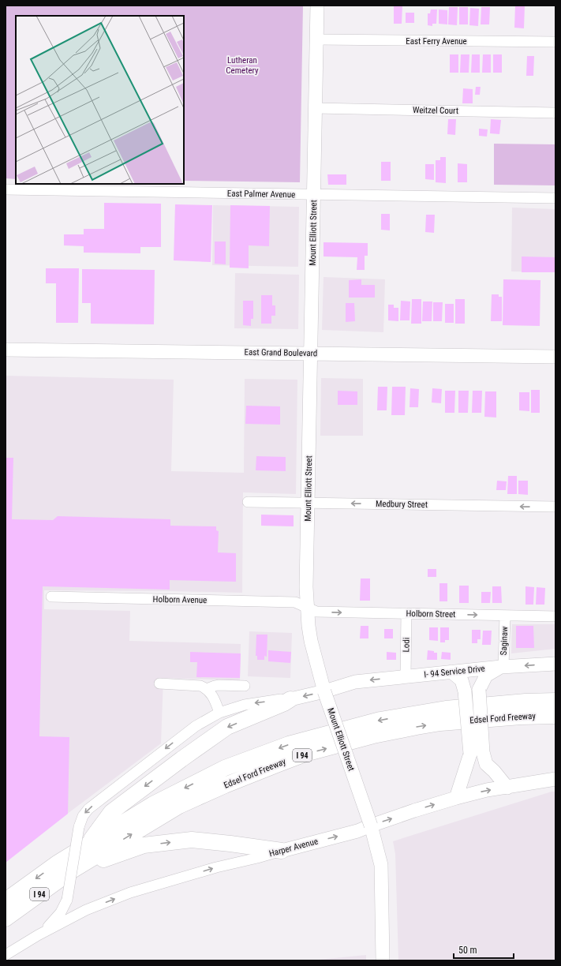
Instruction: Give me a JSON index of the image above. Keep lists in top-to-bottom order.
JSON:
{
  "streets": {
    "highway": ["Edsel Ford Freeway", "I 94"],
    "main road": [
      "Mount Elliott Street",
      "East Grand Boulevard",
      "I- 94 Service Drive",
      "Harper Avenue"
    ],
    "street": [
      "East Ferry Avenue",
      "Weitzel Court",
      "East Palmer Avenue",
      "Medbury Street",
      "Holborn Avenue",
      "Holborn Street",
      "Saginaw",
      "Lodi"
    ]
  },
  "crossings": [
    ["East Ferry Avenue", "Mount Elliott Street"],
    ["Weitzel Court", "Mount Elliott Street"],
    ["East Palmer Avenue", "Mount Elliott Street"],
    ["Mount Elliott Street", "East Grand Boulevard"],
    ["Mount Elliott Street", "Medbury Street"],
    ["Mount Elliott Street", "Holborn Avenue"],
    ["Mount Elliott Street", "Holborn Street"],
    ["Mount Elliott Street", "Harper Avenue"],
    ["Holborn Avenue", "Holborn Street"],
    ["Holborn Street", "Saginaw"],
    ["Holborn Street", "Lodi"],
    ["Saginaw", "I- 94 Service Drive"],
    ["Lodi", "I- 94 Service Drive"],
    ["Lodi", "Harper Avenue"],
    ["I- 94 Service Drive", "Harper Avenue"]
  ],
  "one_way": ["Medbury Street", "Holborn Street"],
  "parks": ["Lutheran Cemetery"],
  "scale_bar": "50 m"
}
